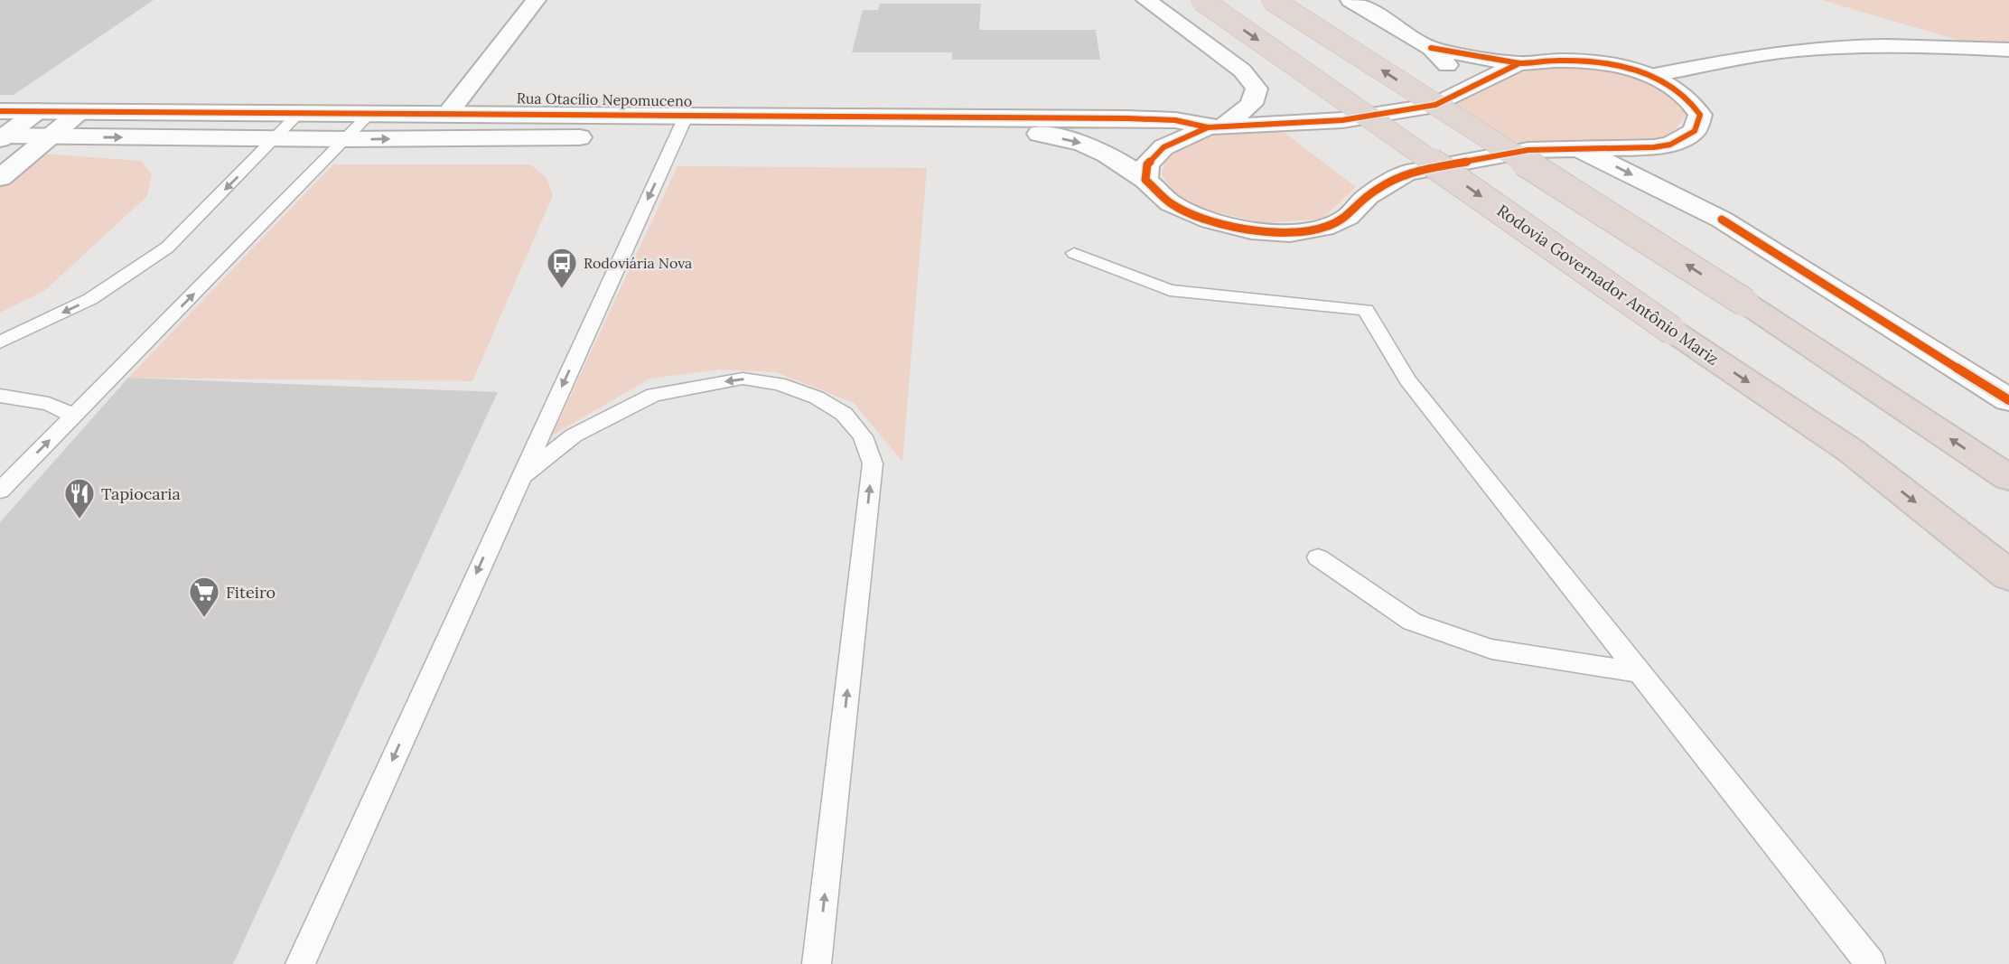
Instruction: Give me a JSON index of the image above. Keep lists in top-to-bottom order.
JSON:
{
  "streets": {
    "highway": ["Rodovia Governador Antônio Mariz"],
    "street": ["Rua Otacílio Nepomuceno"]
  },
  "places": {
    "bus stop": ["Rodoviária Nova"],
    "restaurant": ["Tapiocaria"],
    "supermarket": ["Fiteiro"]
  }
}
